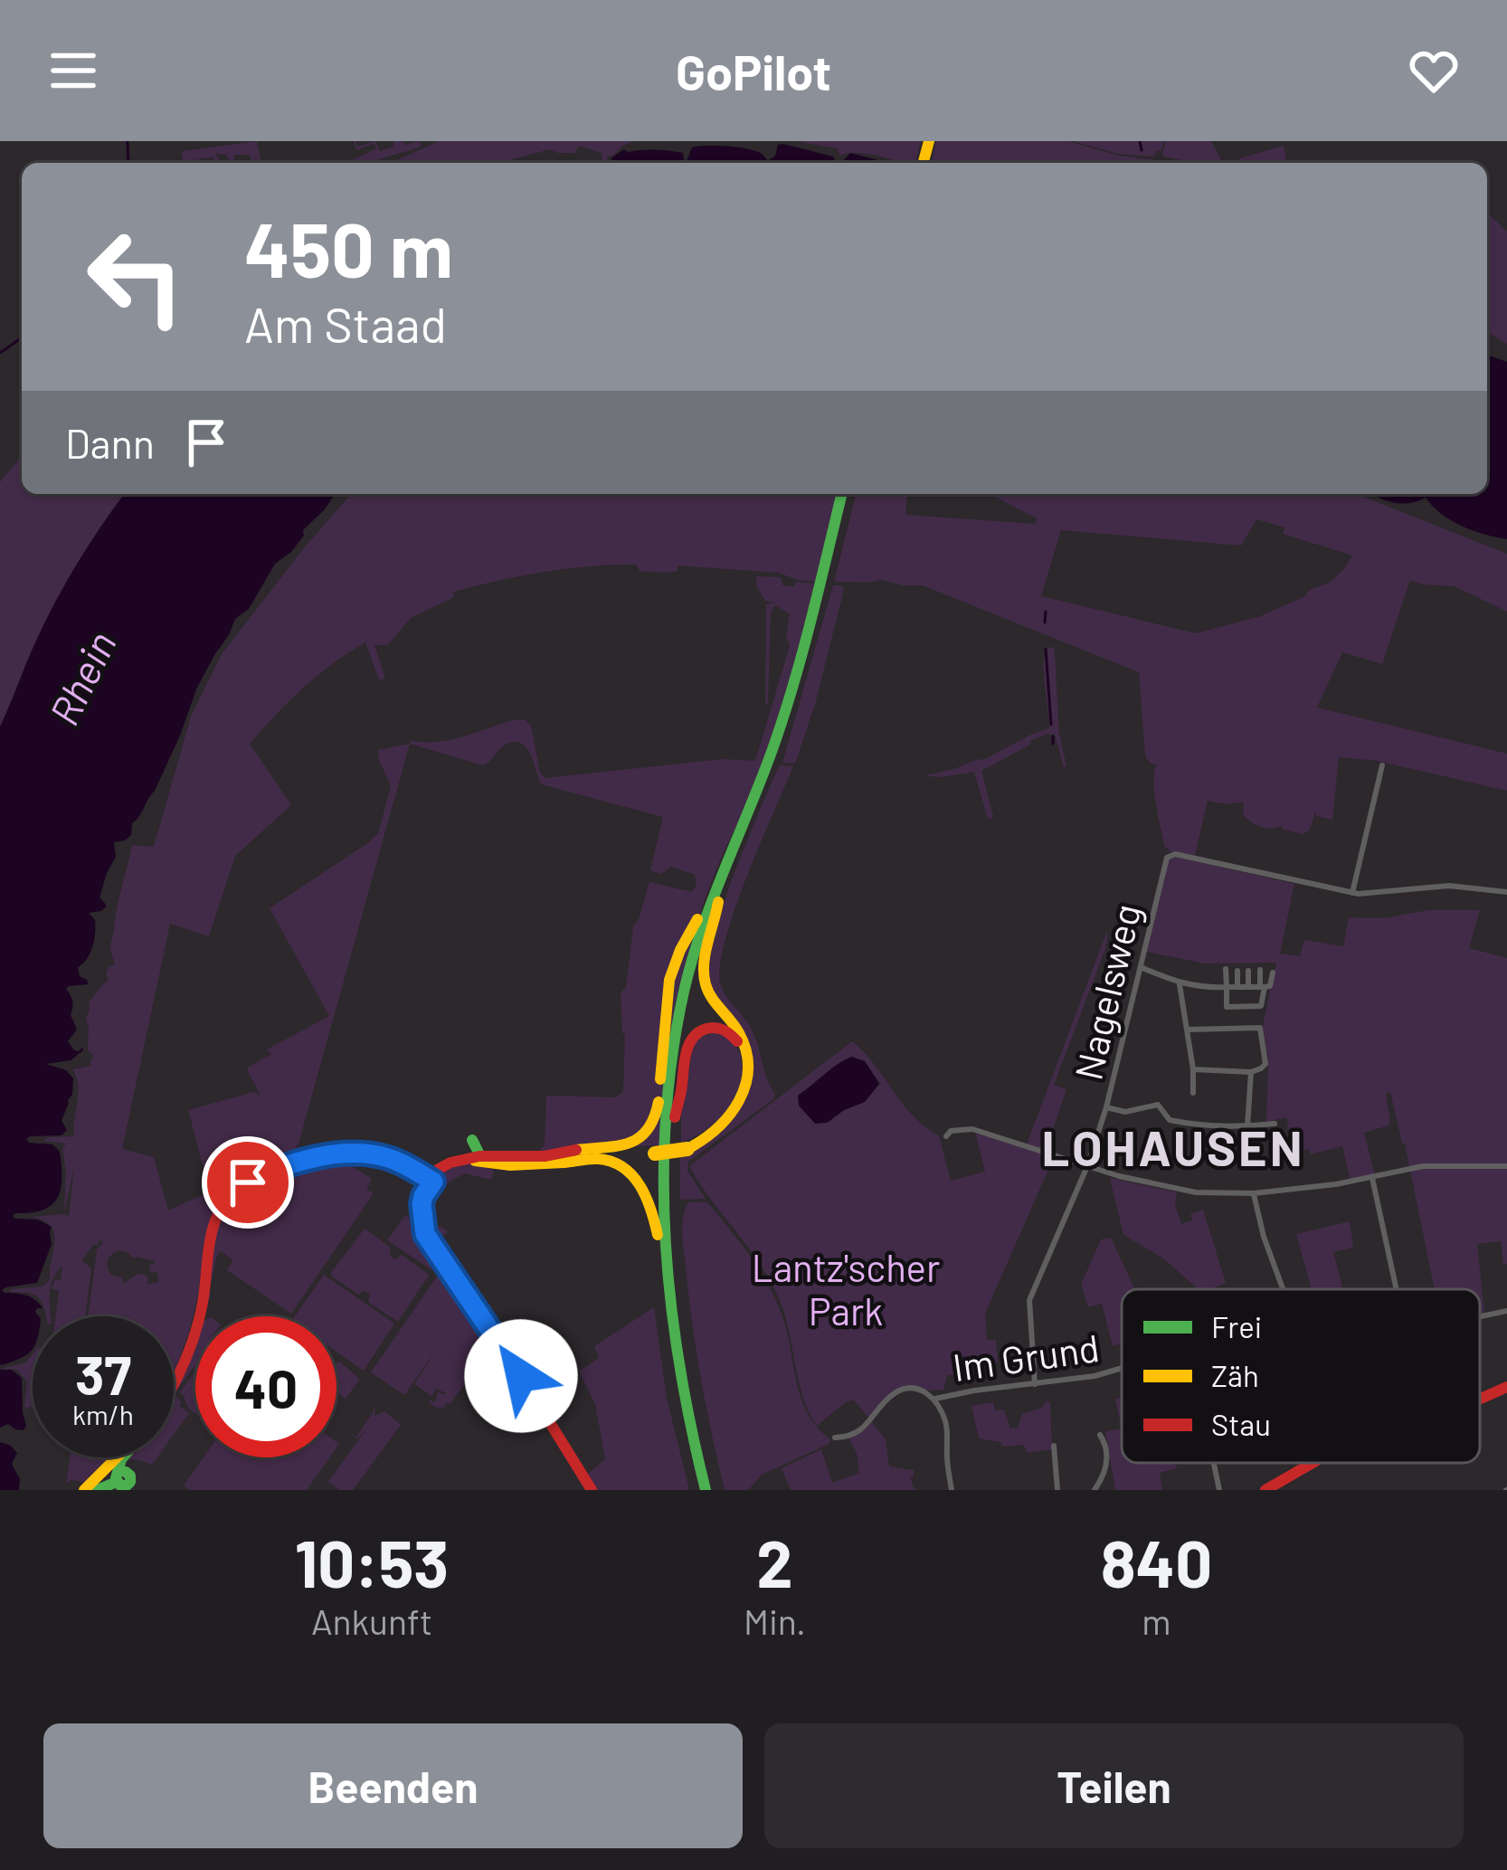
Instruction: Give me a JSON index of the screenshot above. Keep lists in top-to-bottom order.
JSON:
{
  "streets": {
    "street": ["Nagelsweg", "Im Grund"]
  },
  "crossings": [
    ["Nagelsweg", "Im Grund"]
  ],
  "districts": ["LOHAUSEN"],
  "water": ["Rhein"],
  "parks": ["Lantz'scher Park"],
  "legend": ["Frei", "Zäh", "Stau"],
  "page": {
    "header": "GoPilot",
    "turn": ["450 m", "Am Staad"],
    "then": "Dann",
    "speed": "37 km/h",
    "limit": "40",
    "eta": [
      "10:53",
      "Ankunft",
      "2",
      "Min.",
      "840",
      "m"
    ],
    "buttons": ["Beenden", "Teilen"]
  }
}
